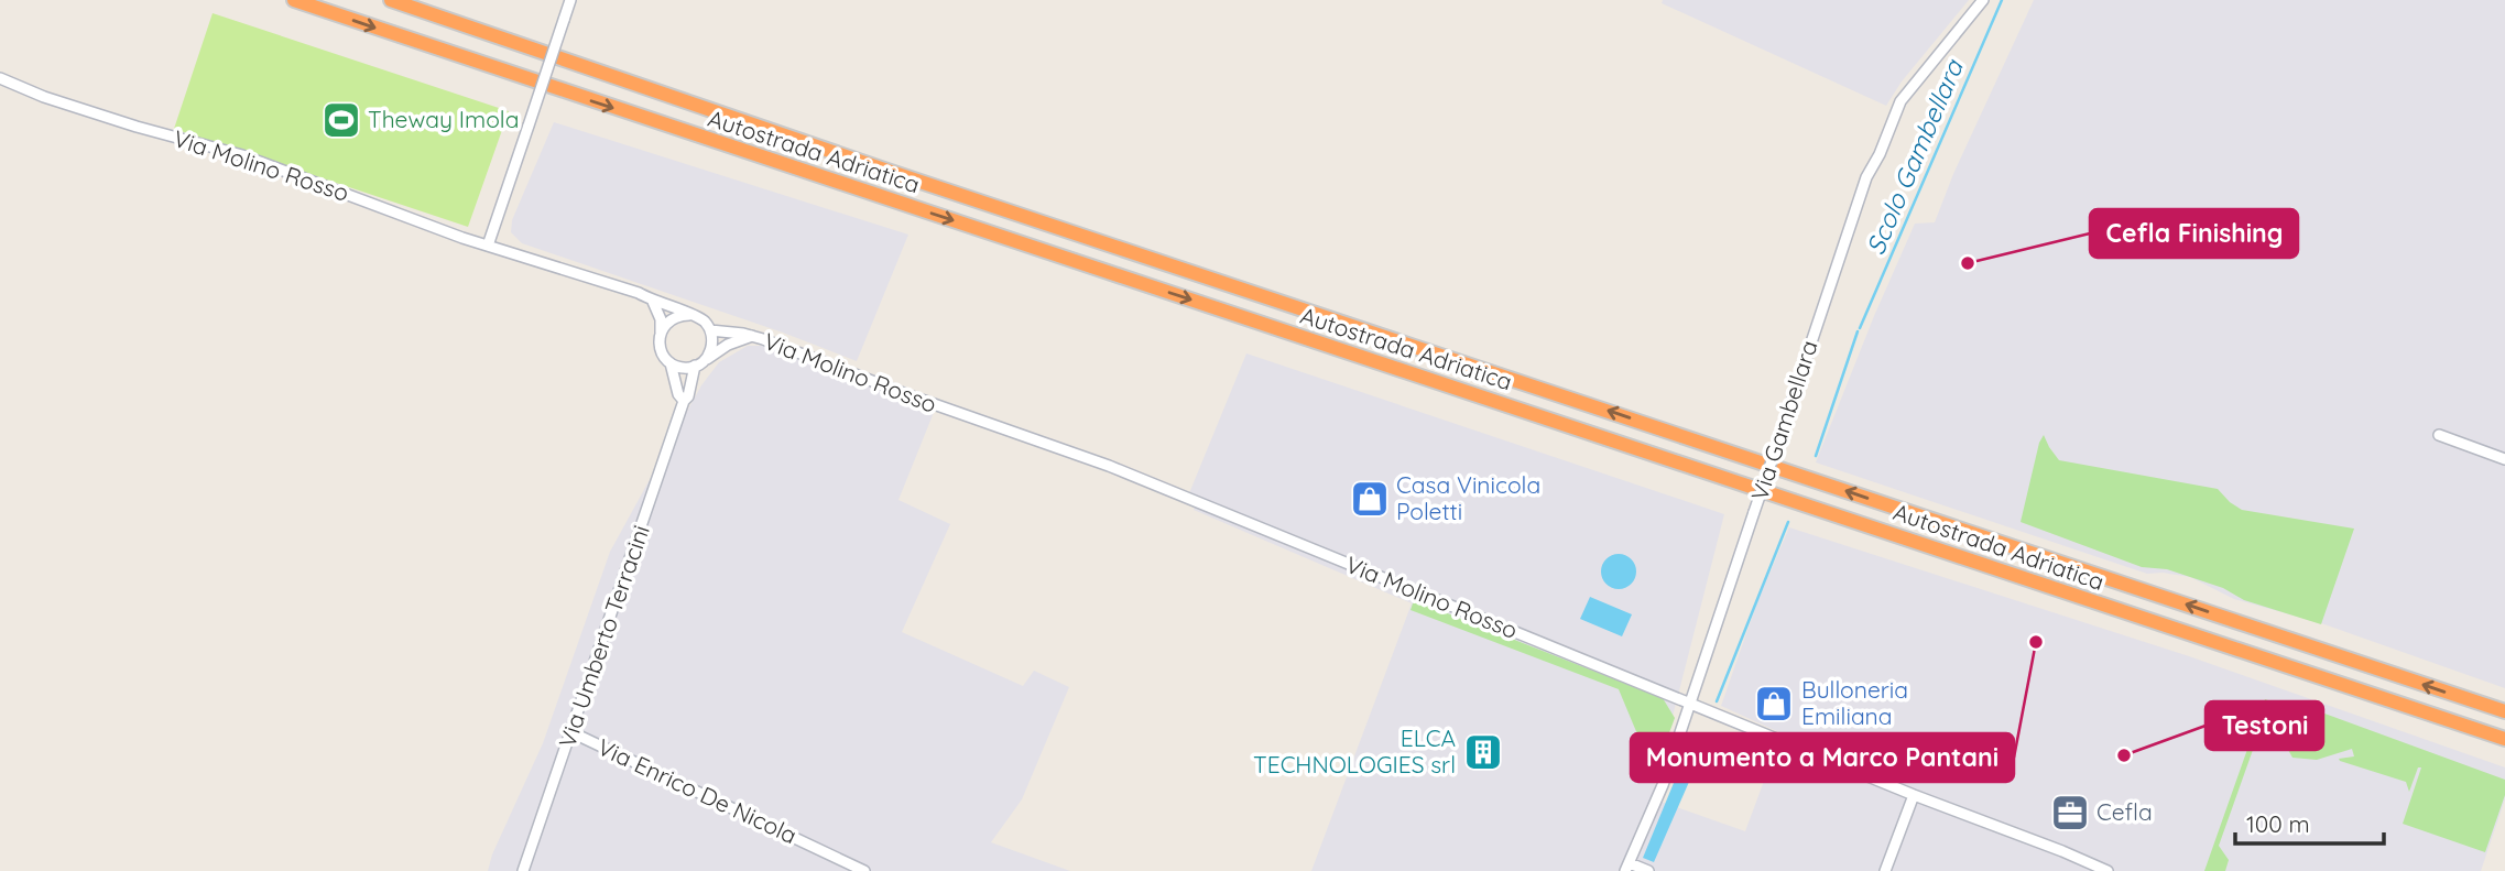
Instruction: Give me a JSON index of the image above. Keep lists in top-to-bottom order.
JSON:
{
  "streets": {
    "highway": ["Autostrada Adriatica"],
    "street": [
      "Via Molino Rosso",
      "Via Gambellara",
      "Via Umberto Terracini",
      "Via Enrico De Nicola"
    ]
  },
  "crossings": [
    ["Via Molino Rosso", "Via Gambellara"],
    ["Via Molino Rosso", "Via Umberto Terracini"],
    ["Via Umberto Terracini", "Via Enrico De Nicola"]
  ],
  "water": ["Scolo Gambellara"],
  "places": {
    "sports": ["Theway Imola"],
    "other": ["Cefla Finishing", "Monumento a Marco Pantani", "Testoni"],
    "shop": ["Casa Vinicola Poletti", "Bulloneria Emiliana"],
    "building": ["ELCA TECHNOLOGIES srl"],
    "office": ["Cefla"]
  },
  "scale_bar": "100 m"
}
